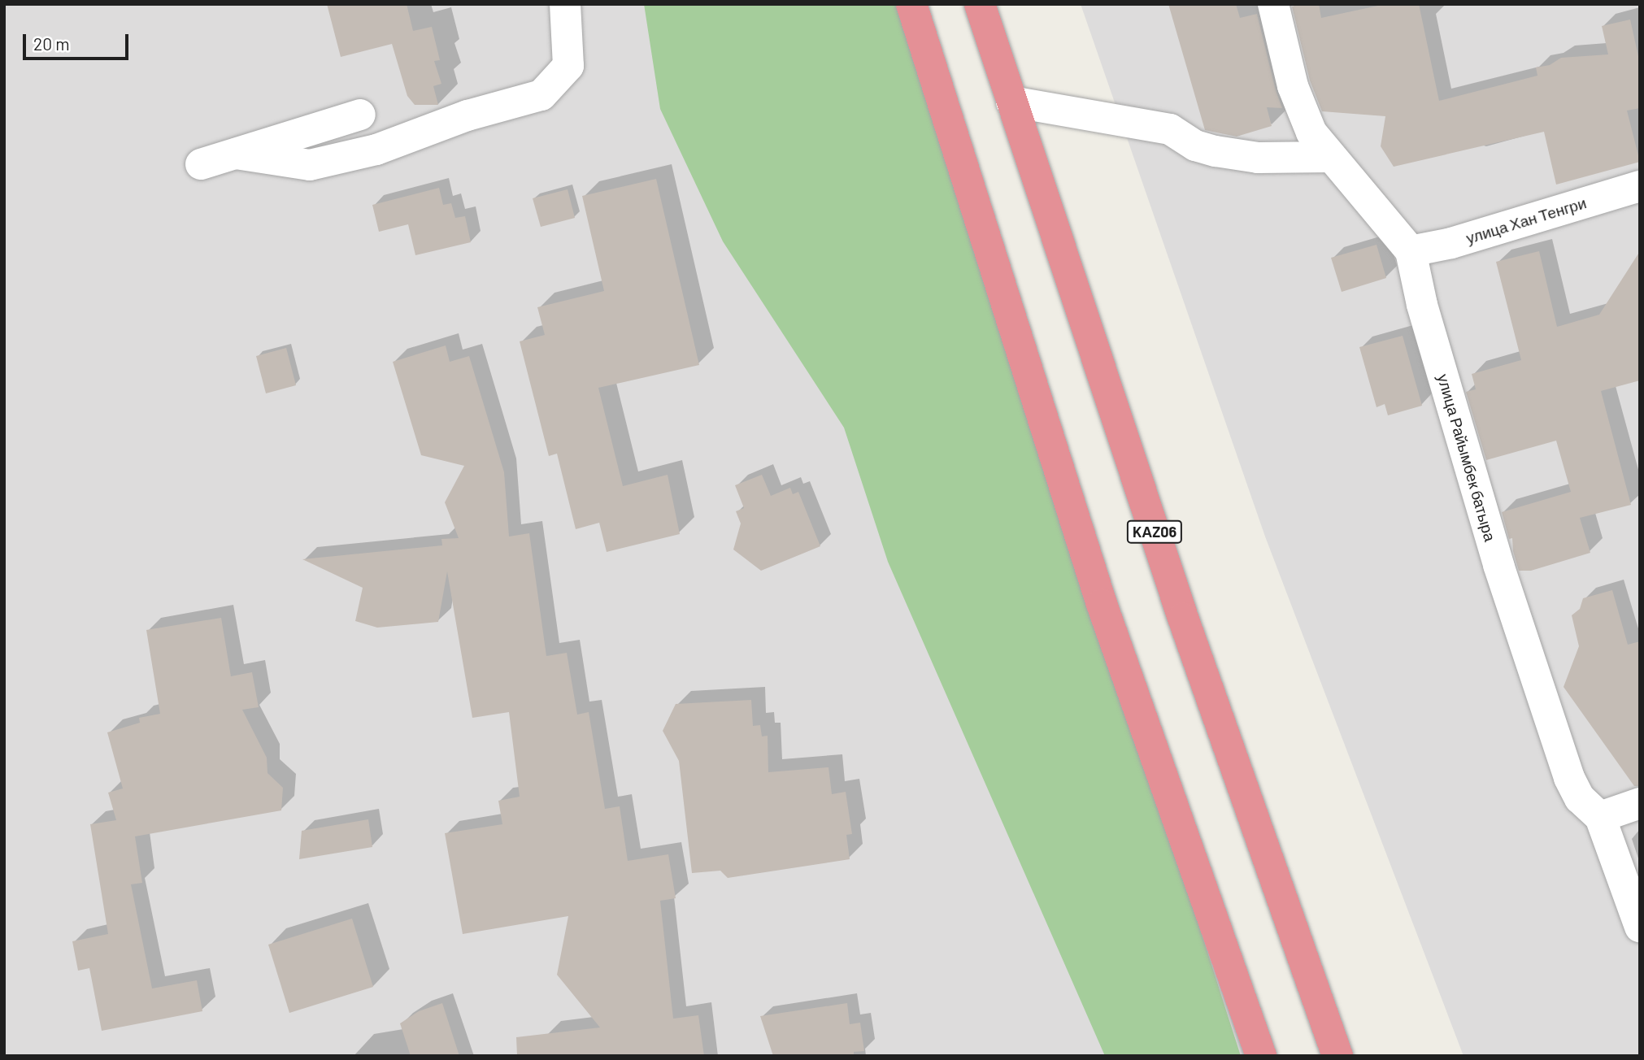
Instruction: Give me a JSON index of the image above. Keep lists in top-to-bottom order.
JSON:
{
  "streets": {
    "highway": ["KАZ06"],
    "street": ["улица Хан Тенгри", "улица Райымбек батыра"]
  },
  "crossings": [
    ["улица Хан Тенгри", "улица Райымбек батыра"]
  ],
  "scale_bar": "20 m"
}
